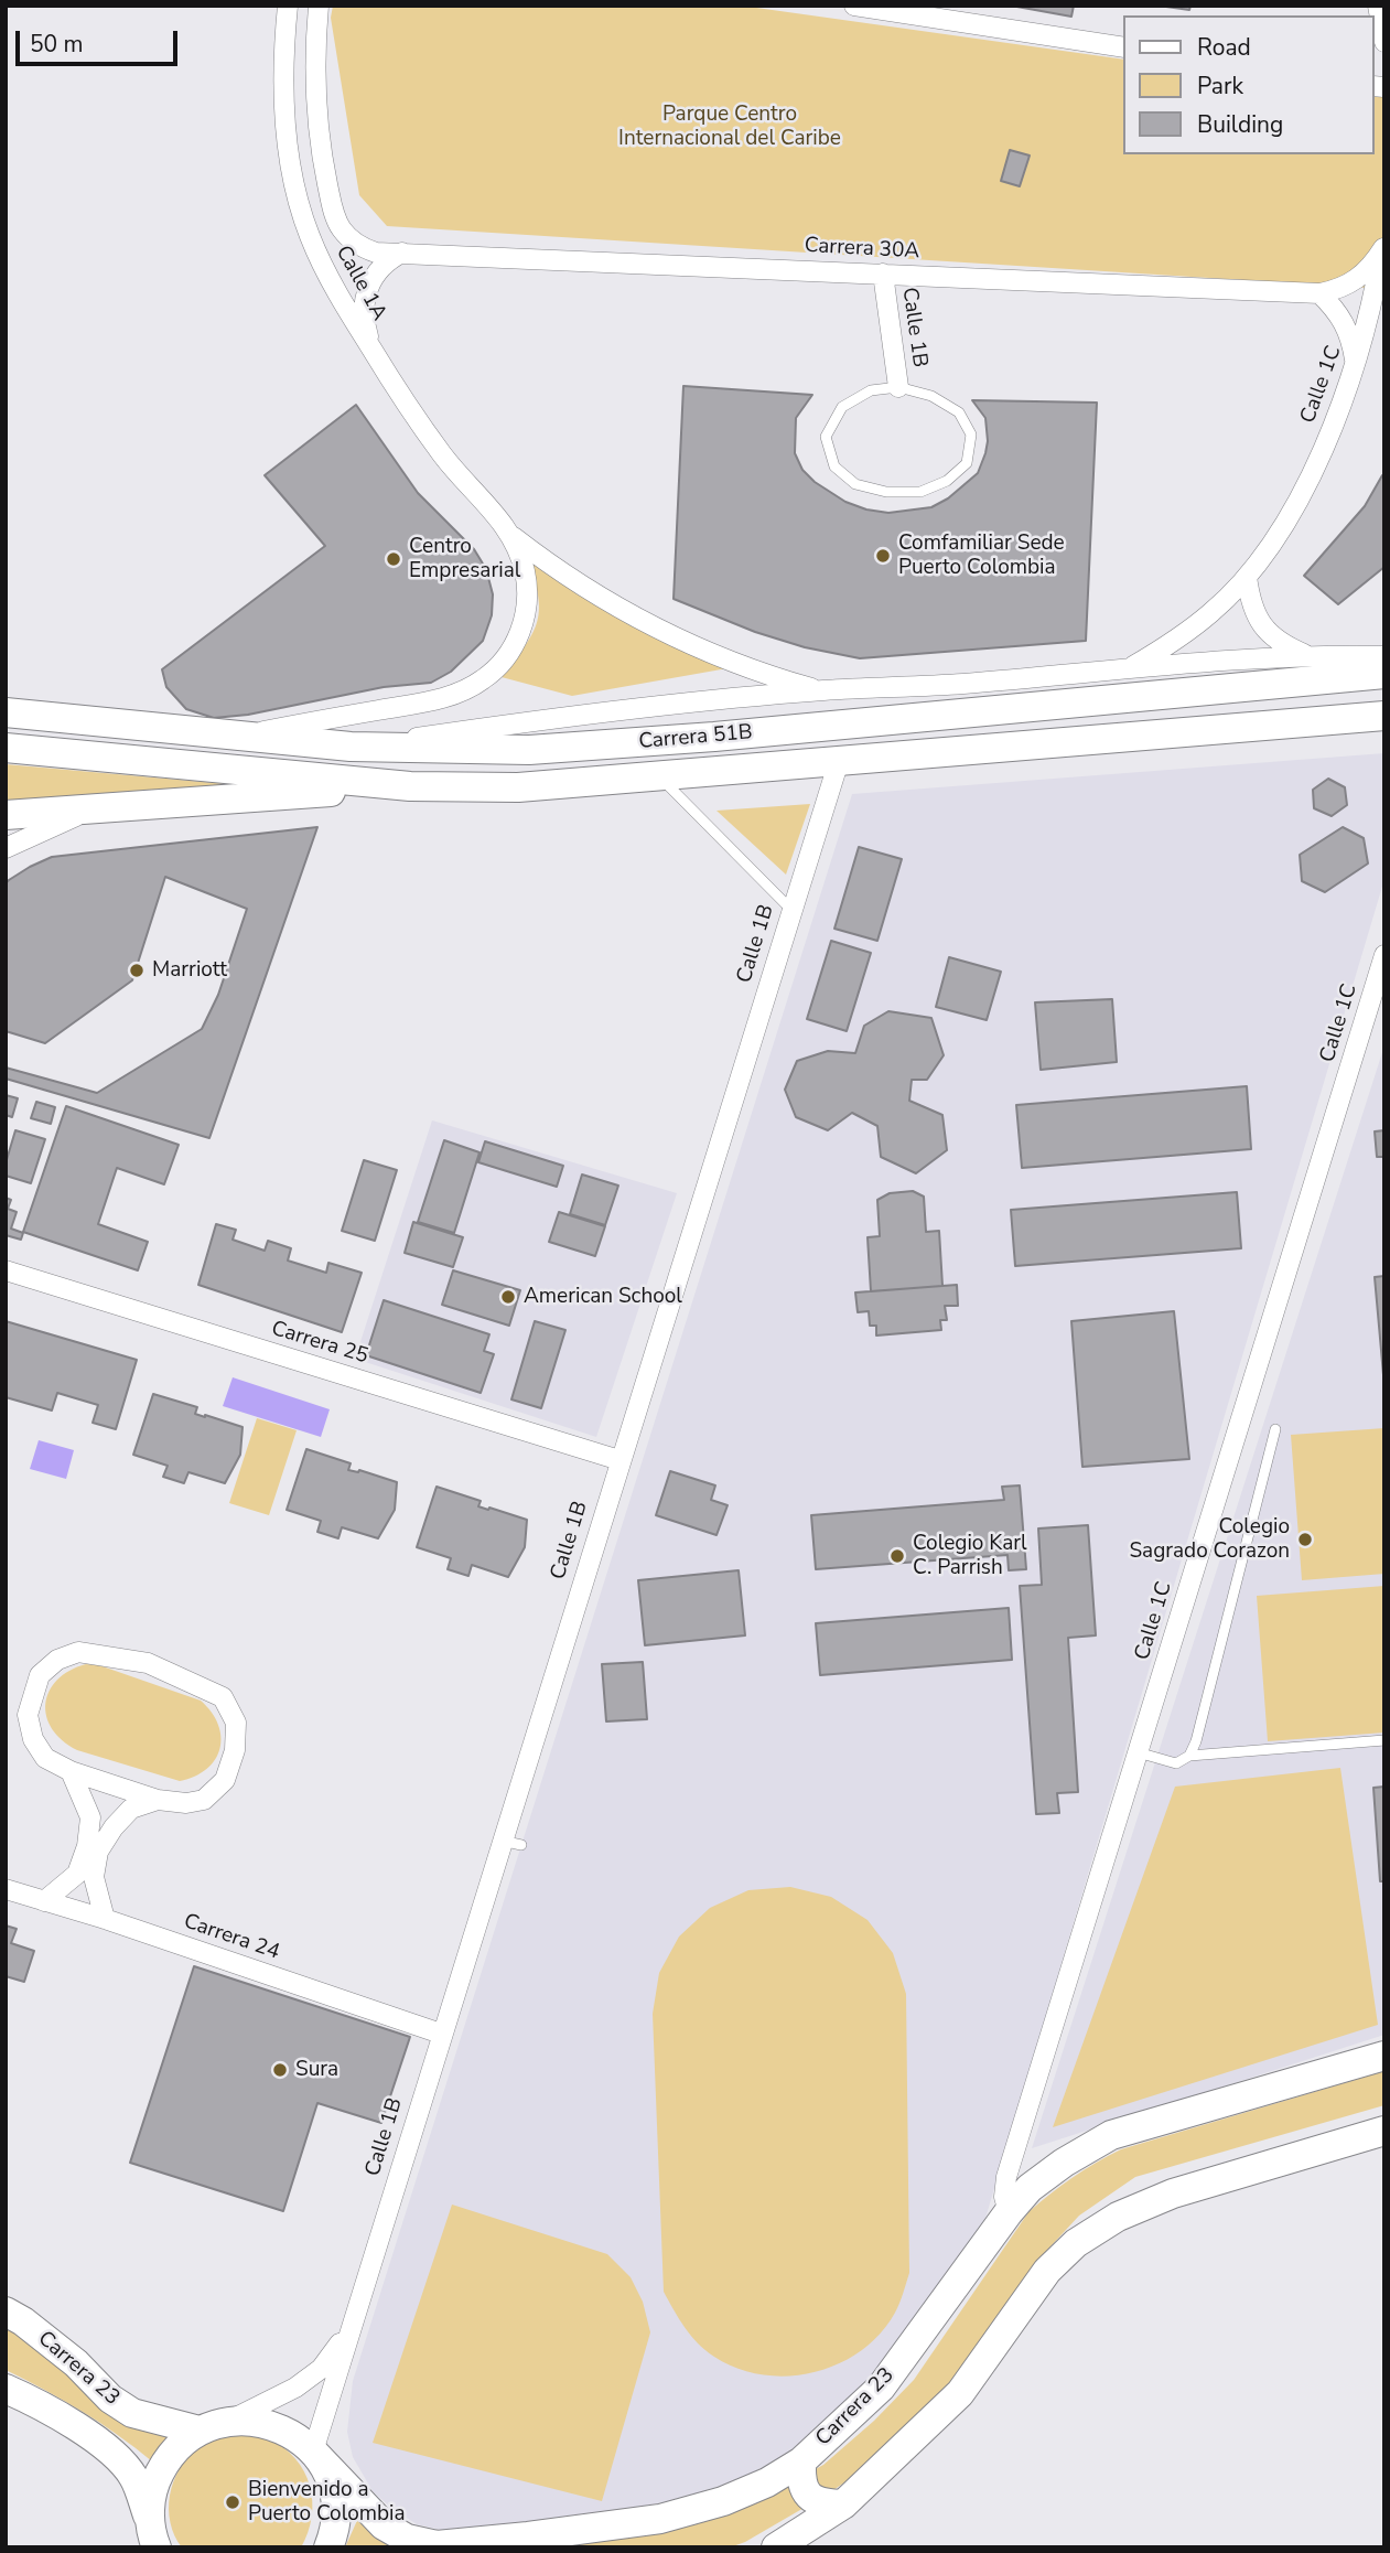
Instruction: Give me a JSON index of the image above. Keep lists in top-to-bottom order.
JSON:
{
  "streets": {
    "main road": ["Carrera 51B", "Carrera 23"],
    "street": [
      "Carrera 30A",
      "Calle 1A",
      "Calle 1B",
      "Calle 1C",
      "Carrera 25",
      "Carrera 24"
    ]
  },
  "crossings": [
    ["Carrera 30A", "Calle 1A"],
    ["Carrera 30A", "Calle 1B"],
    ["Carrera 30A", "Calle 1C"],
    ["Calle 1B", "Carrera 51B"],
    ["Calle 1B", "Carrera 25"],
    ["Calle 1B", "Carrera 24"],
    ["Calle 1B", "Carrera 23"],
    ["Calle 1C", "Carrera 23"]
  ],
  "parks": ["Parque Centro Internacional del Caribe"],
  "places": [
    "Comfamiliar Sede Puerto Colombia",
    "Centro Empresarial",
    "Marriott",
    "American School",
    "Colegio Sagrado Corazon",
    "Colegio Karl C. Parrish",
    "Sura",
    "Bienvenido a Puerto Colombia"
  ],
  "legend": ["Road", "Park", "Building"],
  "scale_bar": "50 m"
}
